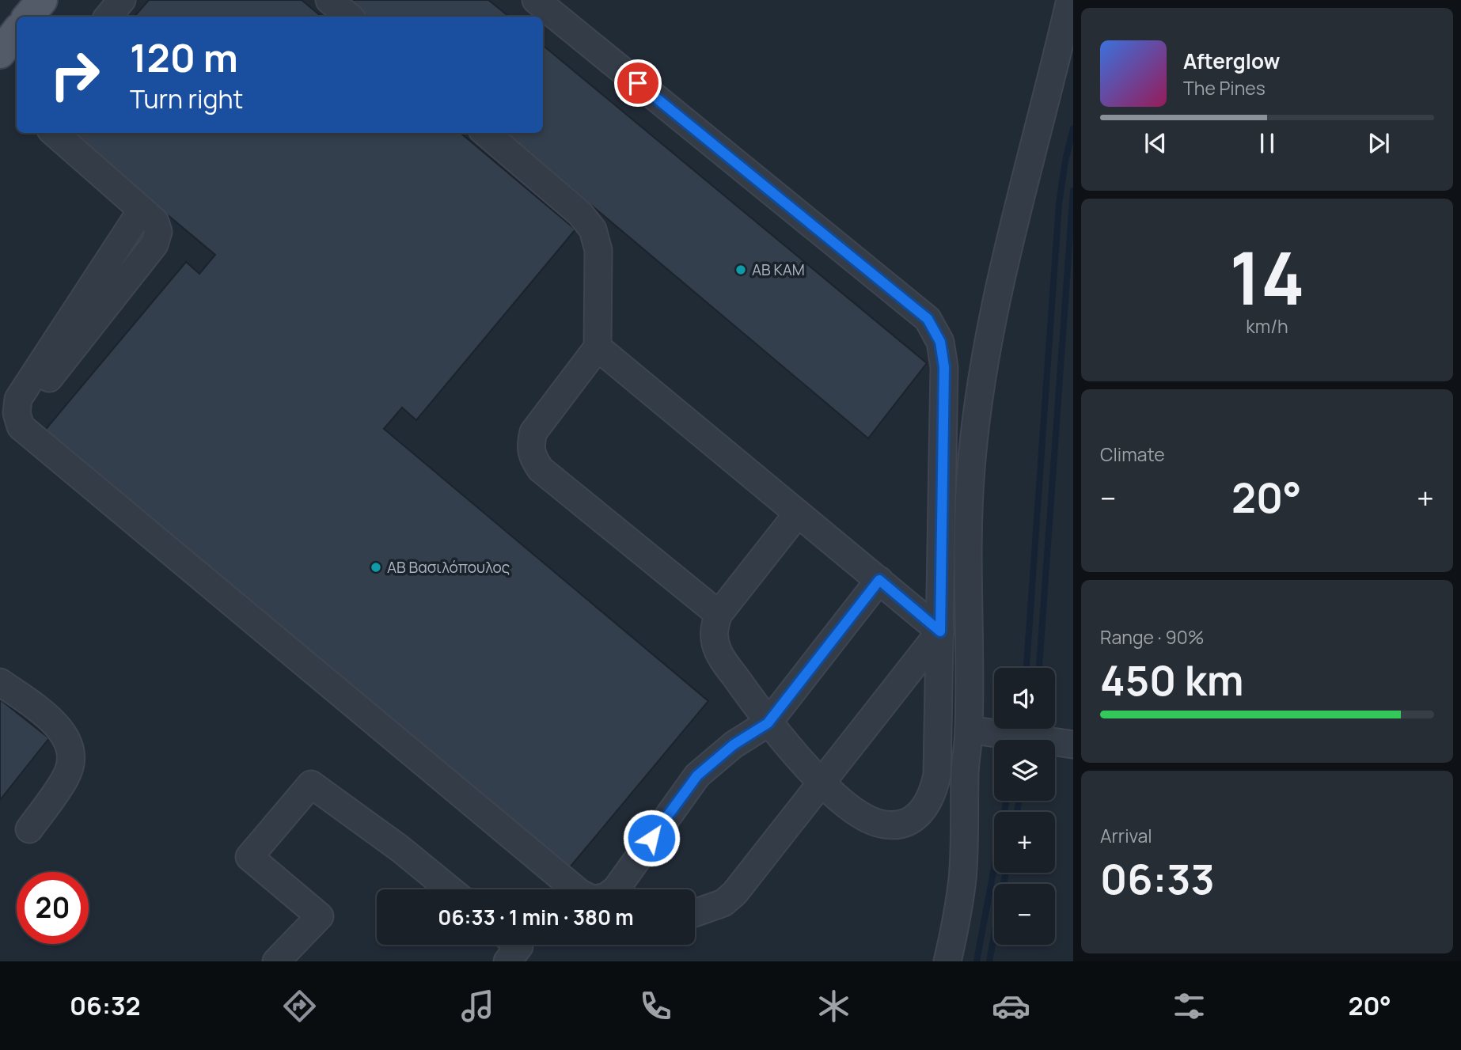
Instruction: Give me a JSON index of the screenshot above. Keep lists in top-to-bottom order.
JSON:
{
  "places": ["ΑΒ ΚΑΜ", "ΑΒ Βασιλόπουλος"],
  "page": {
    "turn": ["120 m", "Turn right"],
    "song": ["Afterglow", "The Pines"],
    "tile": [
      ["14", "km/h"],
      "Climate",
      ["Range · 90%", "450 km"],
      ["Arrival", "06:33"]
    ],
    "heat": ["−", "20°", "+"],
    "map_buttons": ["+", "−"],
    "limit": "20",
    "trip": "06:33 · 1 min · 380 m",
    "tabs": ["06:32", "20°"]
  }
}
